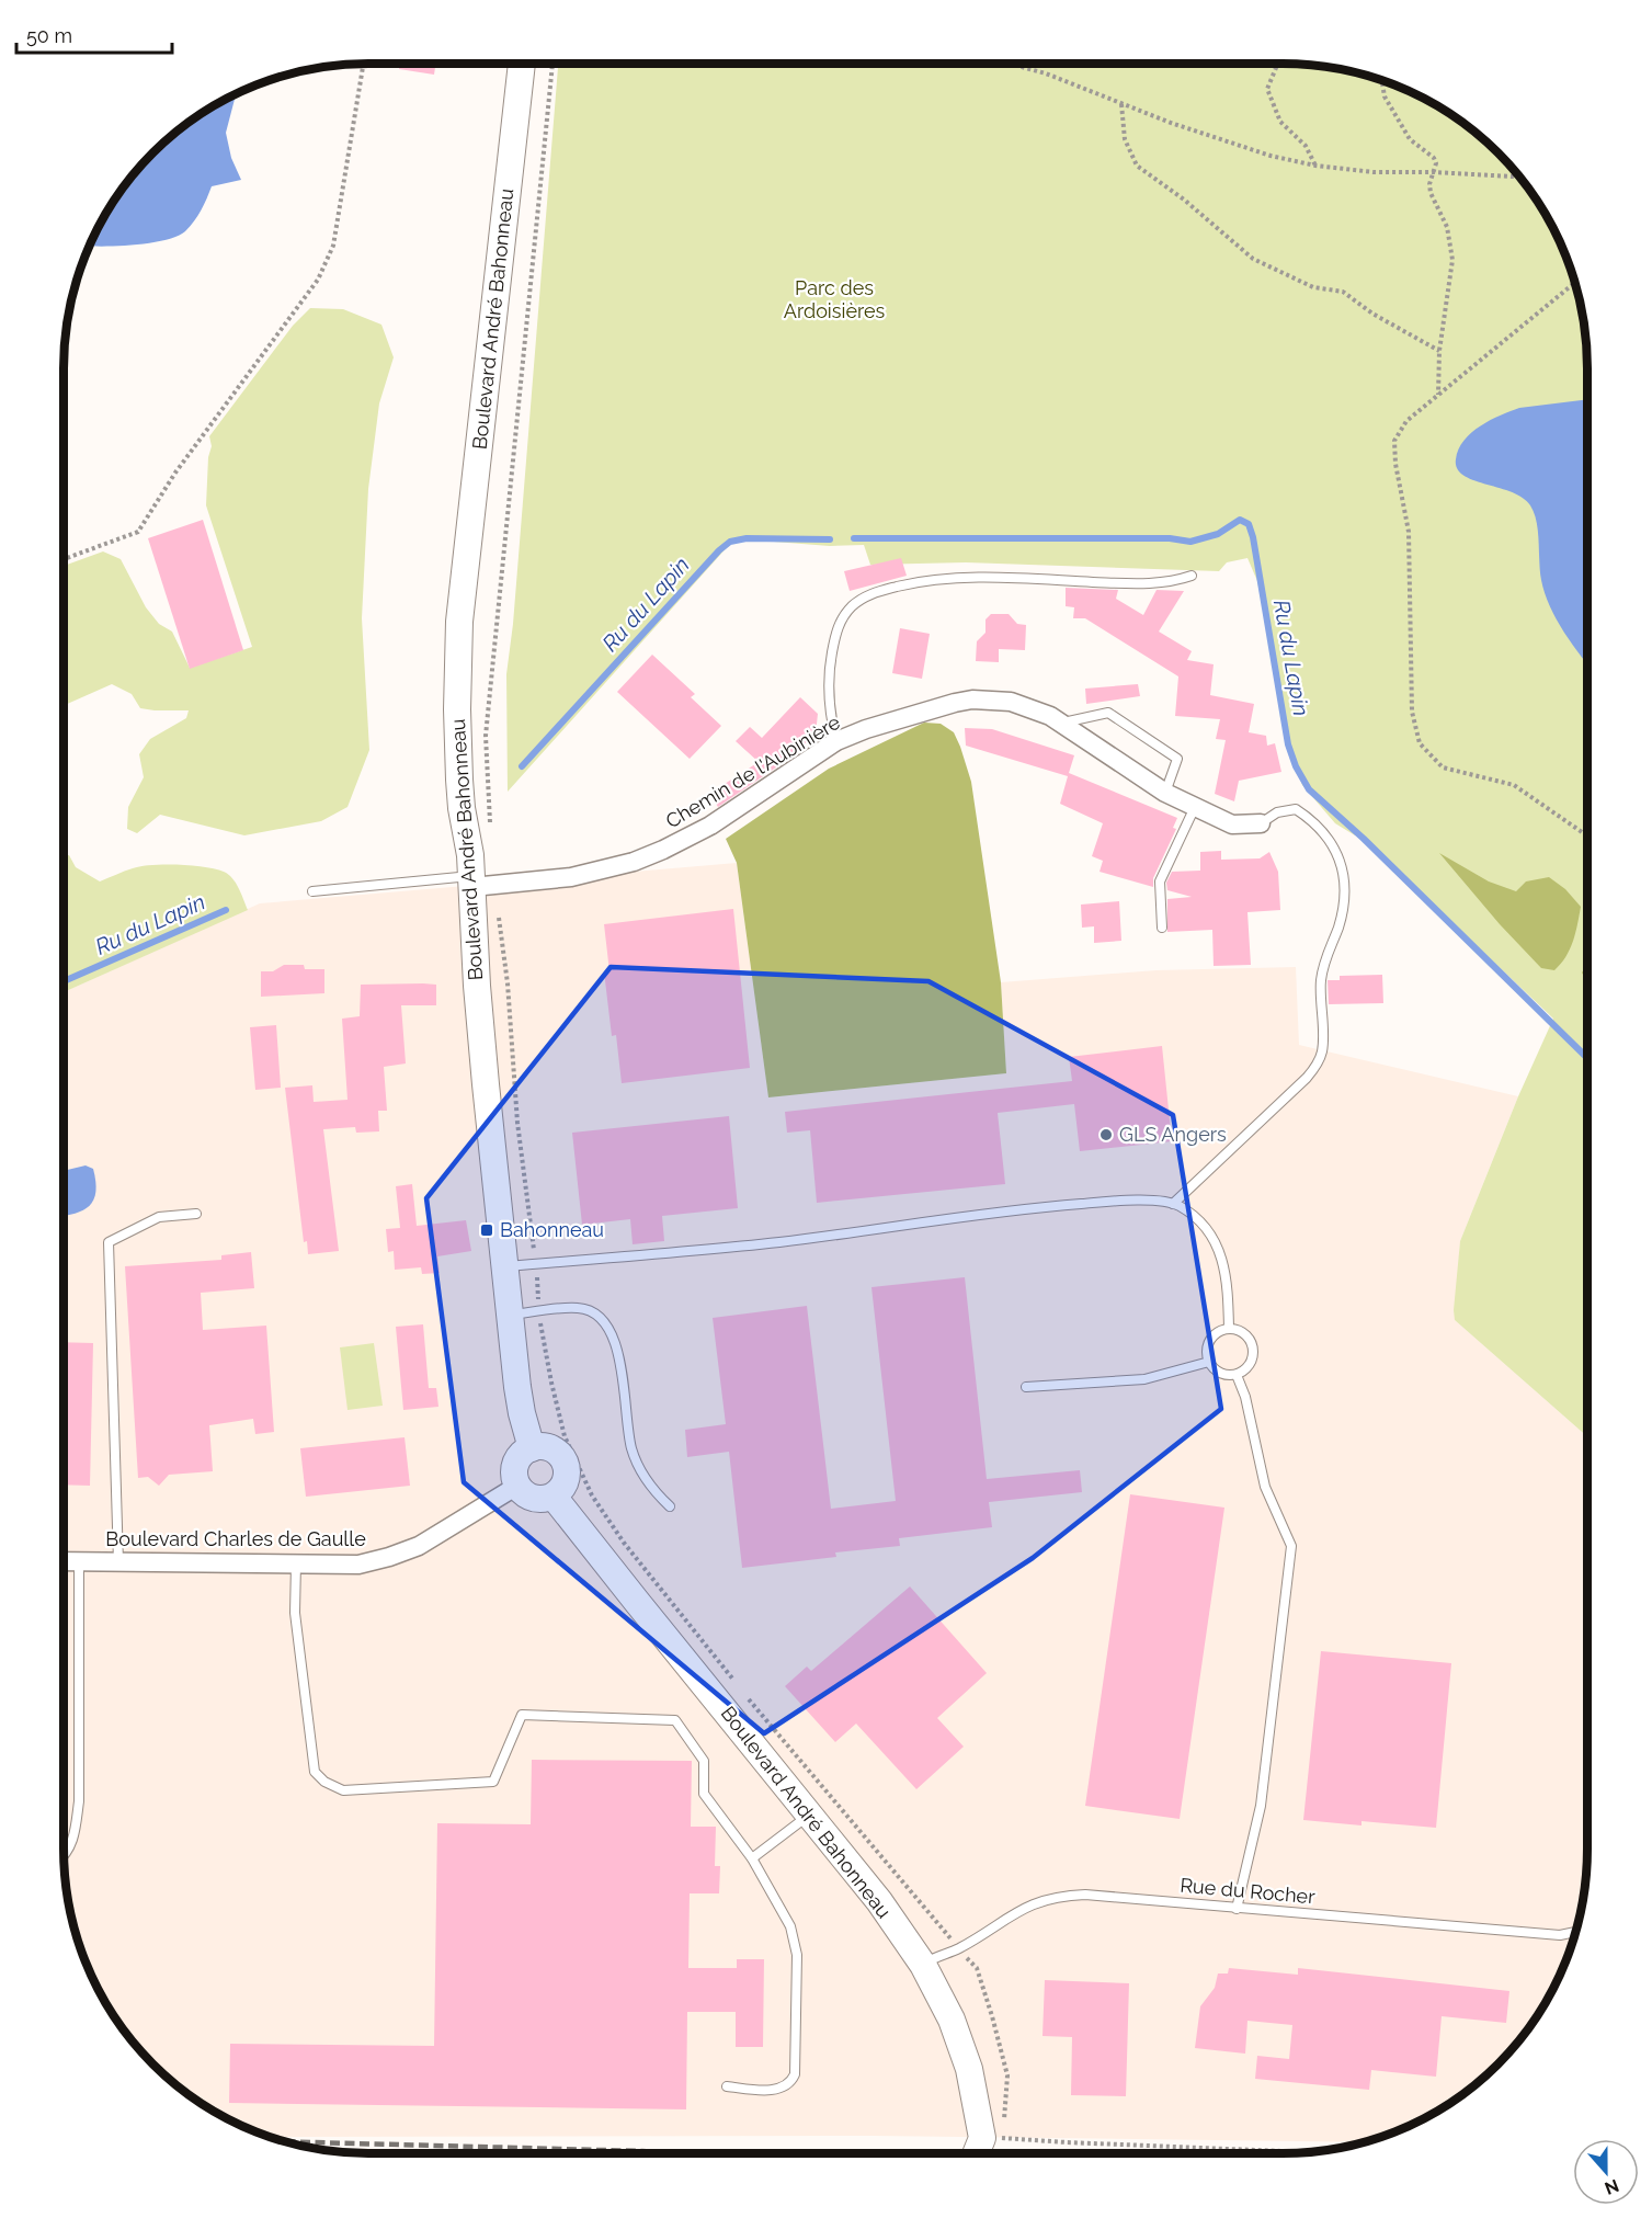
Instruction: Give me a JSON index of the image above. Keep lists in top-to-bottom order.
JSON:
{
  "streets": {
    "street": ["Boulevard André Bahonneau", "Chemin de l'Aubinière", "Boulevard Charles de Gaulle"],
    "lane": ["Rue du Rocher"]
  },
  "crossings": [
    ["Boulevard André Bahonneau", "Chemin de l'Aubinière"],
    ["Boulevard André Bahonneau", "Boulevard Charles de Gaulle"],
    ["Boulevard André Bahonneau", "Rue du Rocher"]
  ],
  "water": ["Ru du Lapin"],
  "parks": ["Parc des Ardoisières"],
  "places": {
    "other": ["GLS Angers"],
    "transit": ["Bahonneau"]
  },
  "scale_bar": "50 m",
  "north": "bottom"
}
